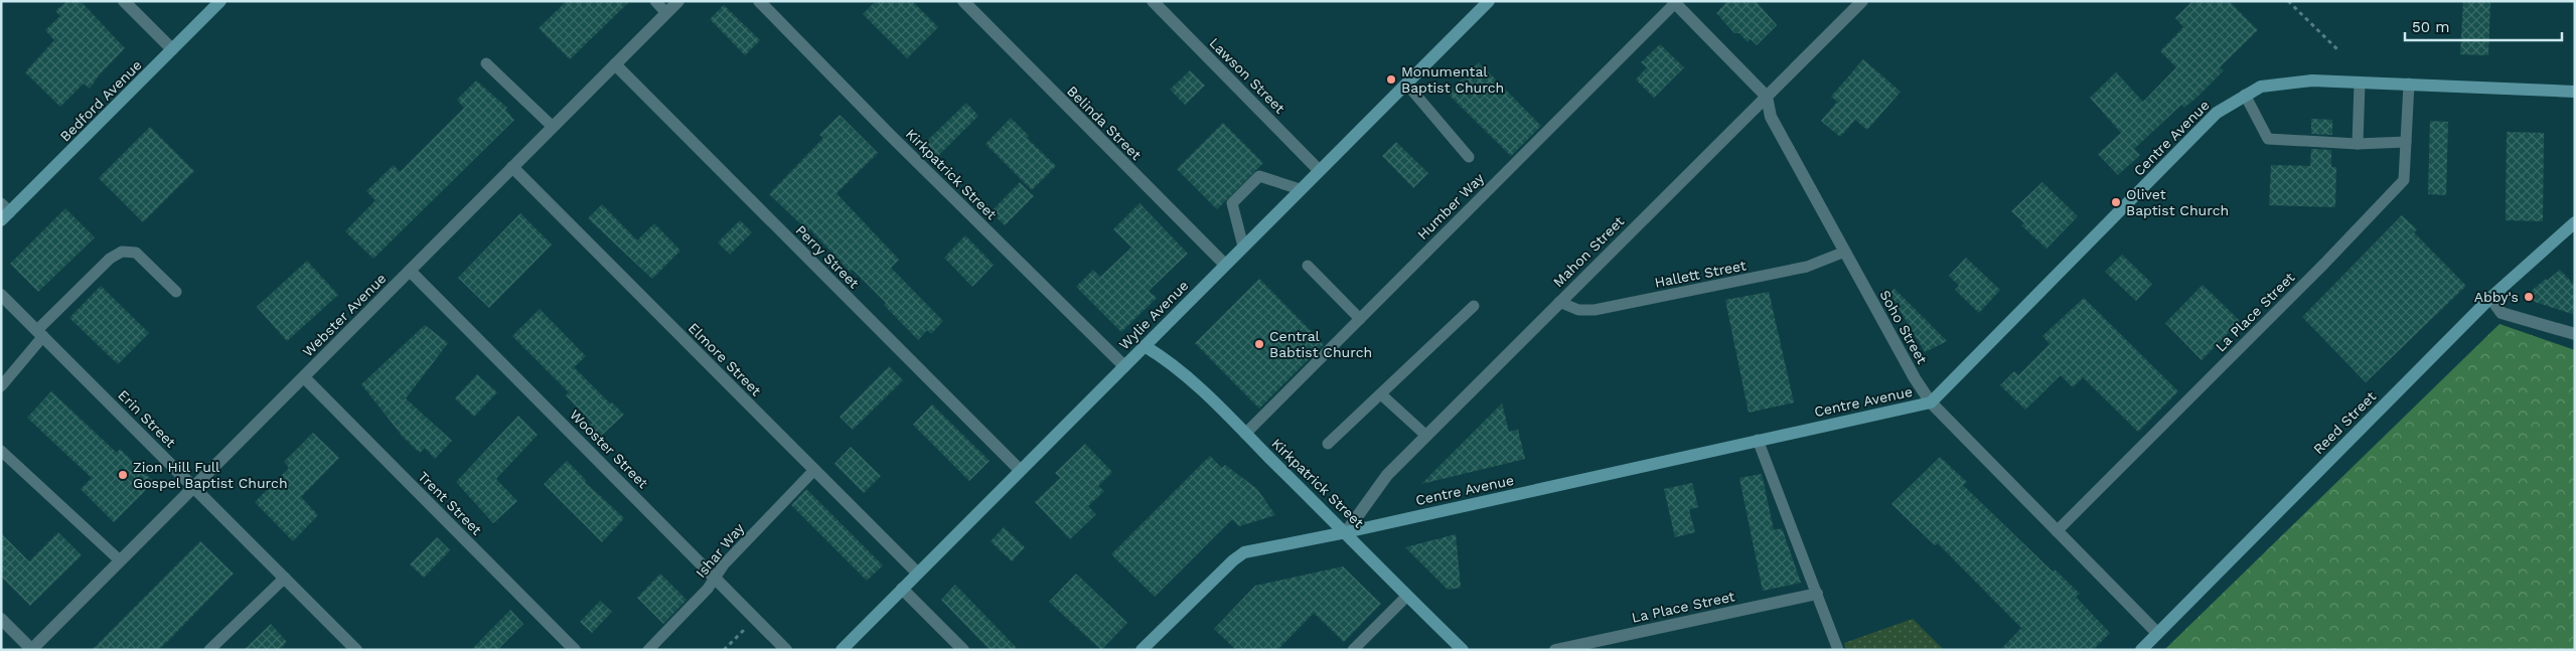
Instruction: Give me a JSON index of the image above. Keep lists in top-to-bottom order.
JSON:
{
  "streets": {
    "street": [
      "Lawson Street",
      "Bedford Avenue",
      "Belinda Street",
      "Centre Avenue",
      "Kirkpatrick Street",
      "Mahon Street",
      "Perry Street",
      "La Place Street",
      "Webster Avenue",
      "Wylie Avenue",
      "Soho Street",
      "Elmore Street",
      "Erin Street",
      "Reed Street",
      "Wooster Street",
      "Trent Street"
    ],
    "lane": ["Humber Way", "Hallett Street", "Ishar Way"]
  },
  "crossings": [
    ["Lawson Street", "Wylie Avenue"],
    ["Belinda Street", "Wylie Avenue"],
    ["Centre Avenue", "Kirkpatrick Street"],
    ["Centre Avenue", "Mahon Street"],
    ["Centre Avenue", "La Place Street"],
    ["Centre Avenue", "Soho Street"],
    ["Kirkpatrick Street", "Humber Way"],
    ["Kirkpatrick Street", "Mahon Street"],
    ["Kirkpatrick Street", "Wylie Avenue"],
    ["Humber Way", "Soho Street"],
    ["Mahon Street", "Hallett Street"],
    ["Mahon Street", "Soho Street"],
    ["Perry Street", "Webster Avenue"],
    ["Perry Street", "Wylie Avenue"],
    ["Hallett Street", "Soho Street"],
    ["La Place Street", "Soho Street"],
    ["Webster Avenue", "Elmore Street"],
    ["Webster Avenue", "Erin Street"],
    ["Webster Avenue", "Wooster Street"],
    ["Webster Avenue", "Trent Street"],
    ["Wylie Avenue", "Elmore Street"],
    ["Soho Street", "Reed Street"],
    ["Elmore Street", "Ishar Way"],
    ["Wooster Street", "Ishar Way"]
  ],
  "places": [
    "Monumental Baptist Church",
    "Olivet Baptist Church",
    "Abby's",
    "Central Babtist Church",
    "Zion Hill Full Gospel Baptist Church"
  ],
  "scale_bar": "50 m"
}
